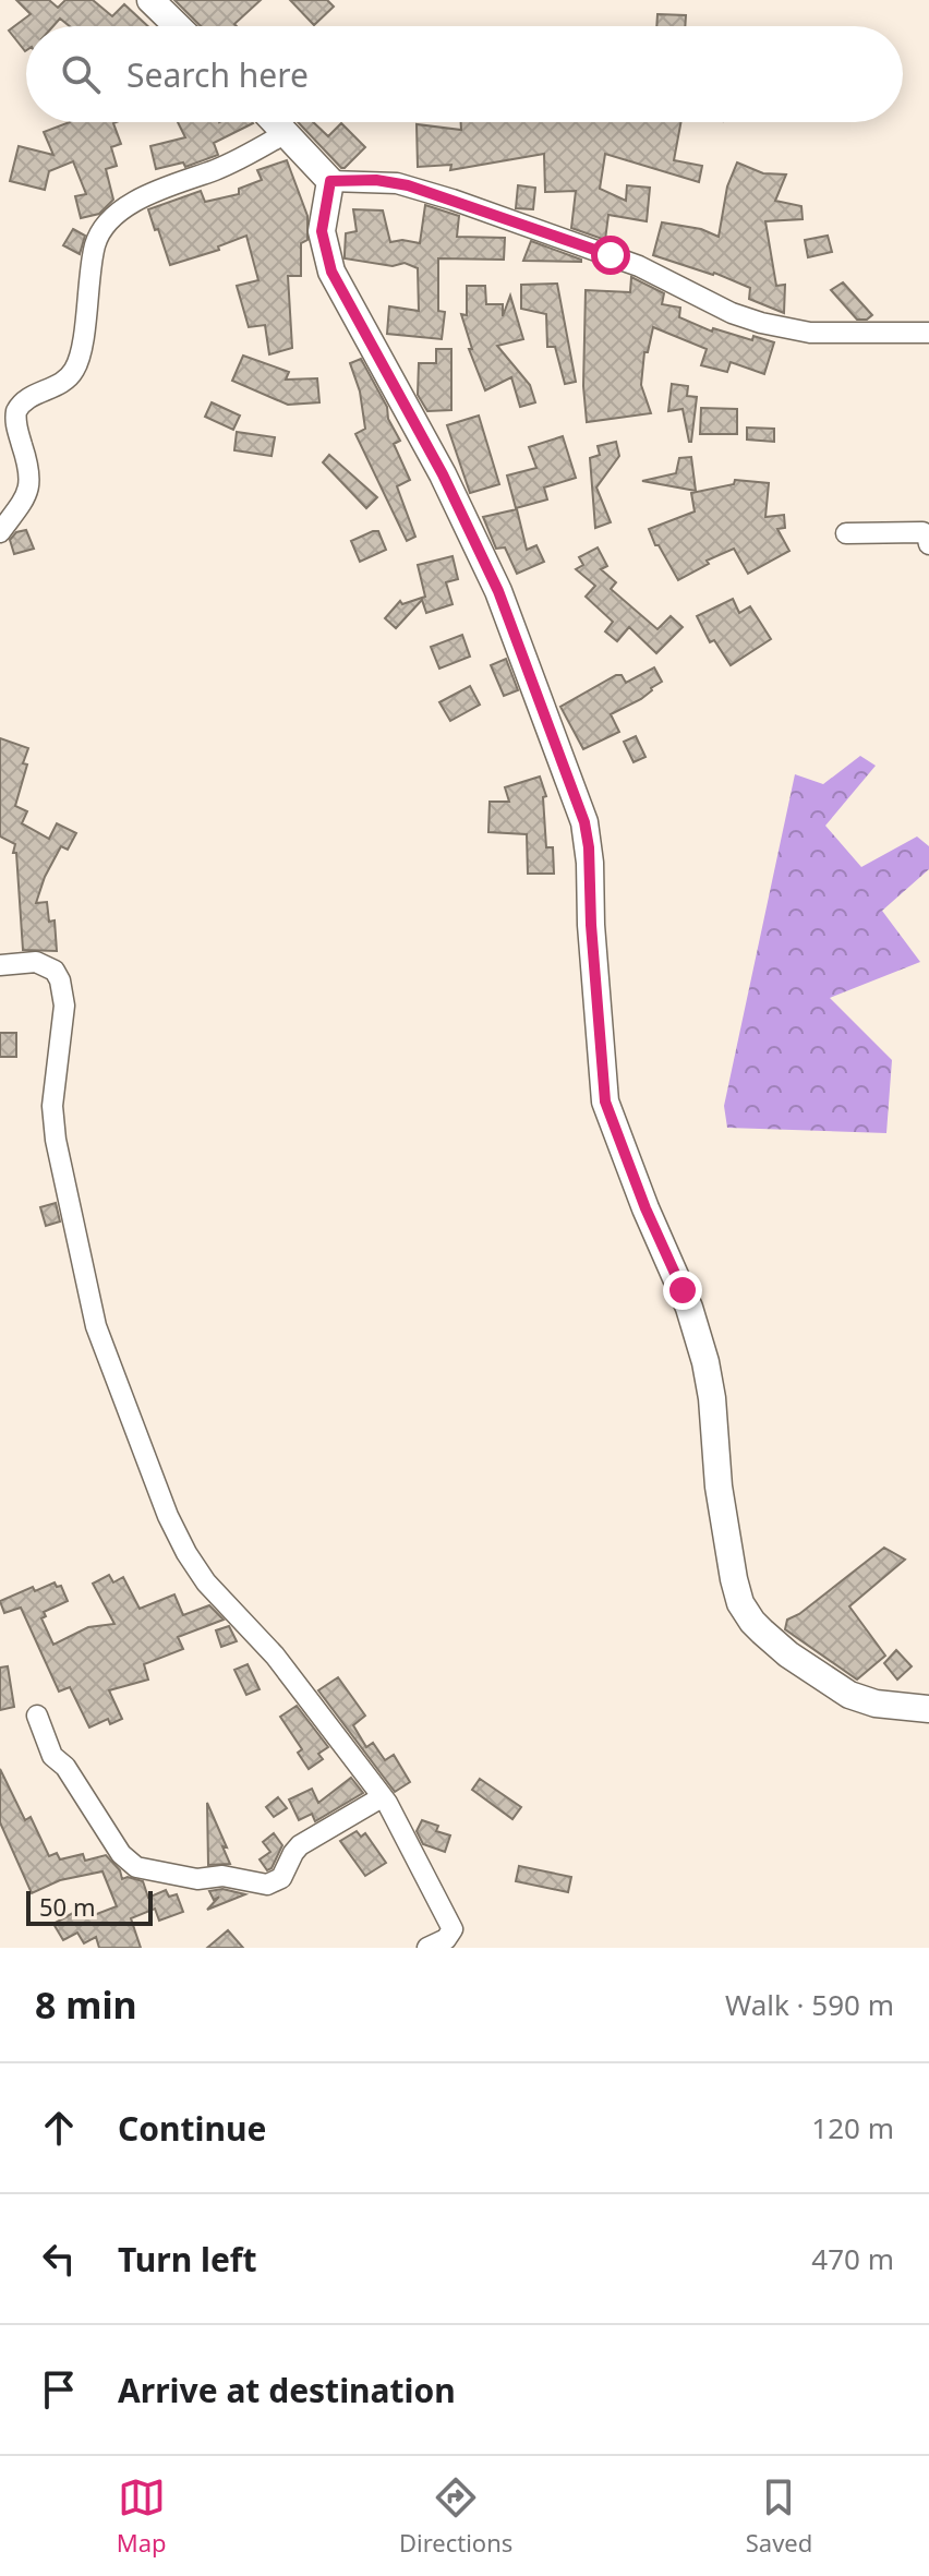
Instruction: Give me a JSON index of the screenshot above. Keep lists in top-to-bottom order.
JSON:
{
  "scale_bar": "50 m",
  "page": {
    "search": "Search here",
    "scale": "50 m",
    "heading": ["8 min", "Walk · 590 m"],
    "list": [
      ["Continue", "120 m"],
      ["Turn left", "470 m"],
      "Arrive at destination"
    ],
    "nav": ["Map", "Directions", "Saved"]
  }
}
